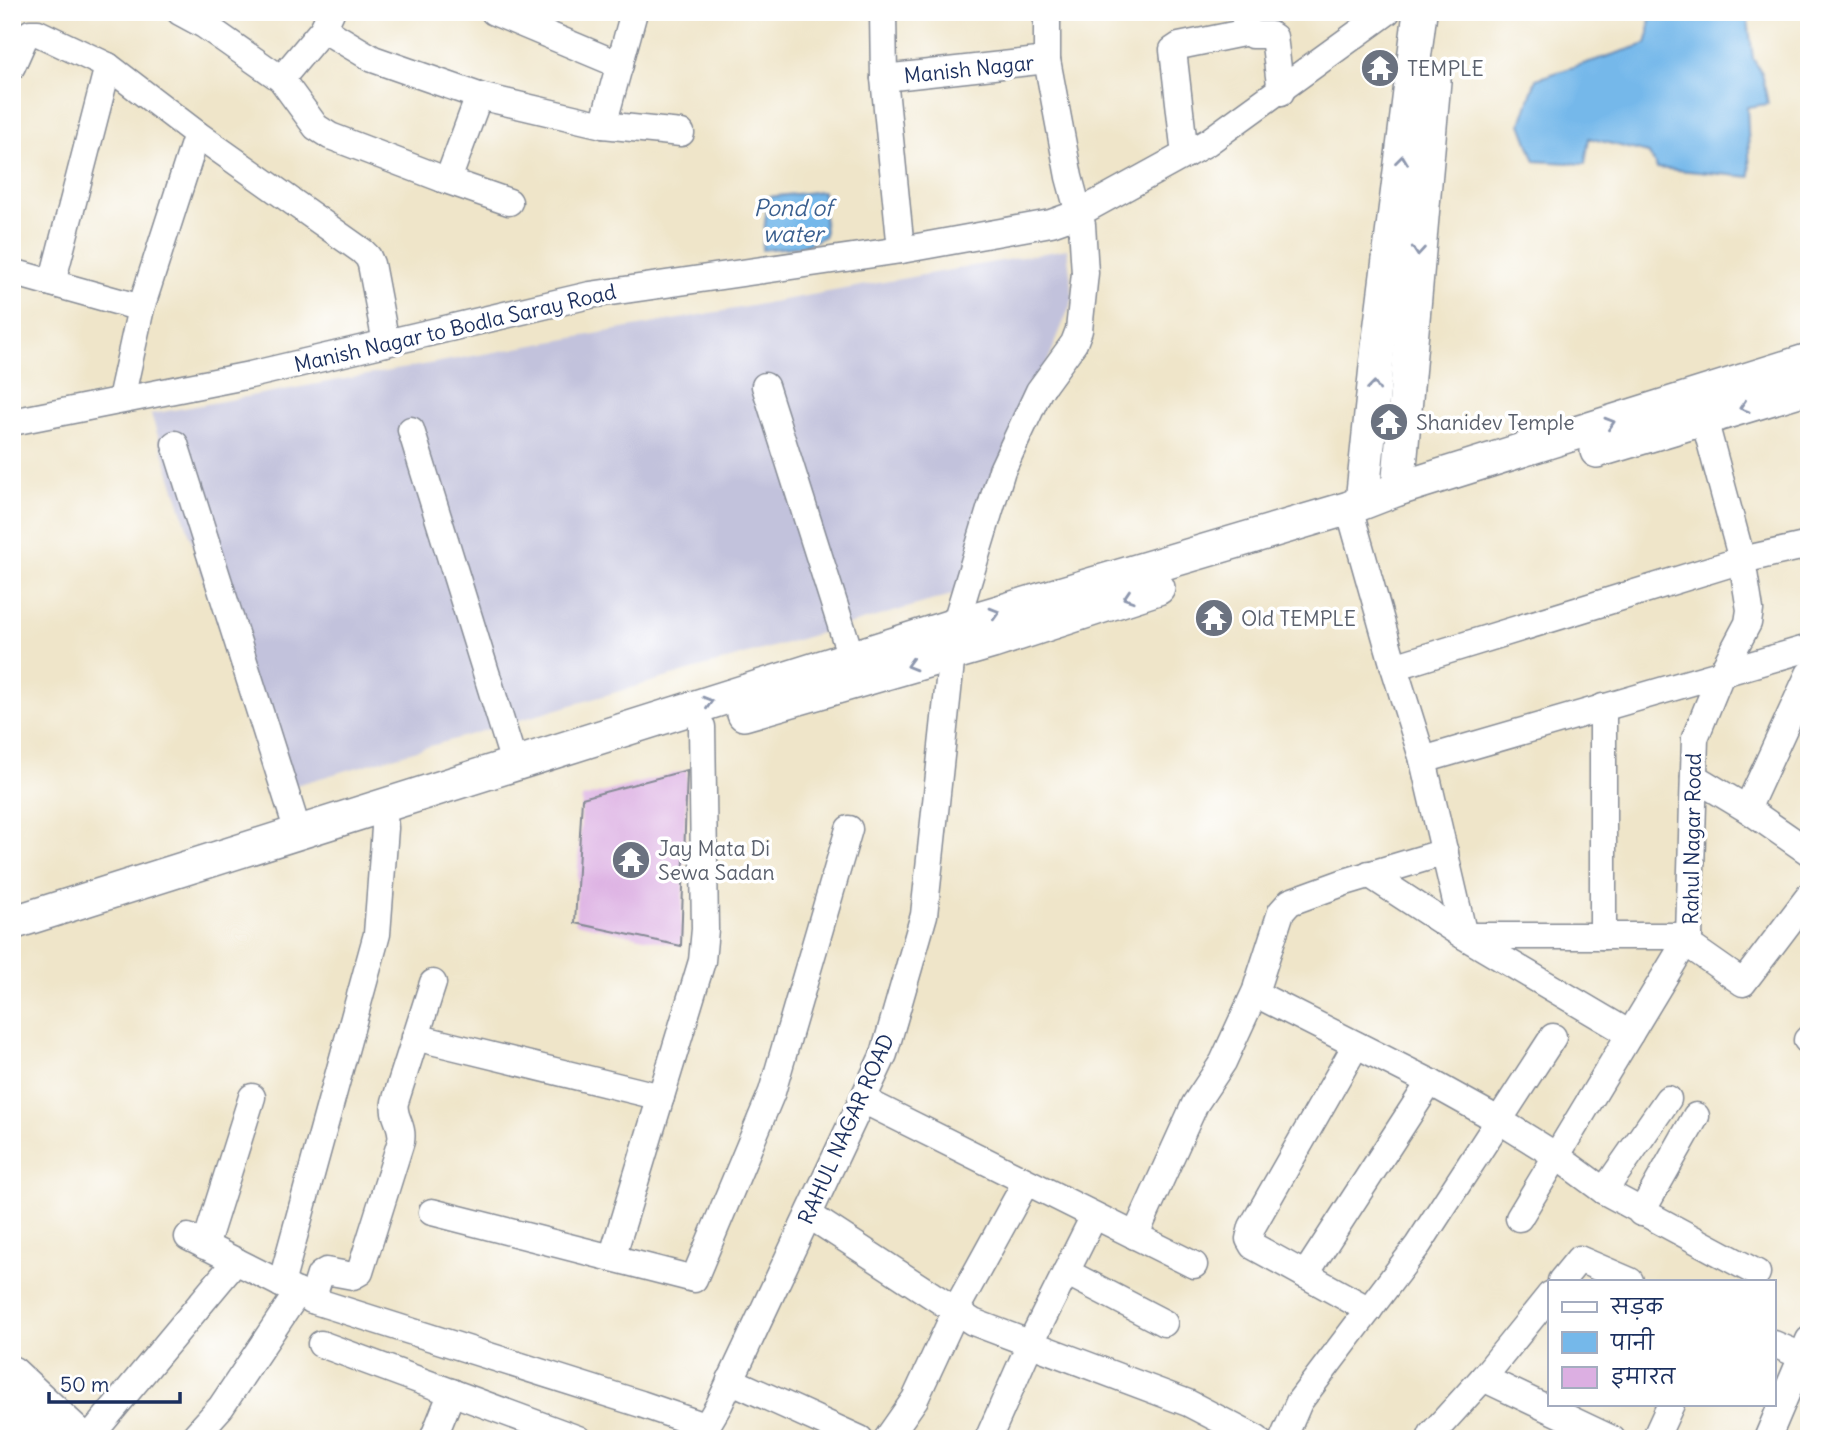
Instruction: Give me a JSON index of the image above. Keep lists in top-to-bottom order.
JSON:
{
  "streets": {
    "street": [
      "Manish Nagar",
      "Manish Nagar to Bodla Saray Road",
      "Rahul Nagar Road",
      "RAHUL NAGAR ROAD"
    ]
  },
  "crossings": [
    ["Manish Nagar", "RAHUL NAGAR ROAD"],
    ["Manish Nagar to Bodla Saray Road", "RAHUL NAGAR ROAD"]
  ],
  "water": ["Pond of water"],
  "places": {
    "temple": [
      "TEMPLE",
      "Shanidev Temple",
      "Old TEMPLE",
      "Jay Mata Di Sewa Sadan"
    ]
  },
  "legend": ["सड़क", "पानी", "इमारत"],
  "scale_bar": "50 m"
}
